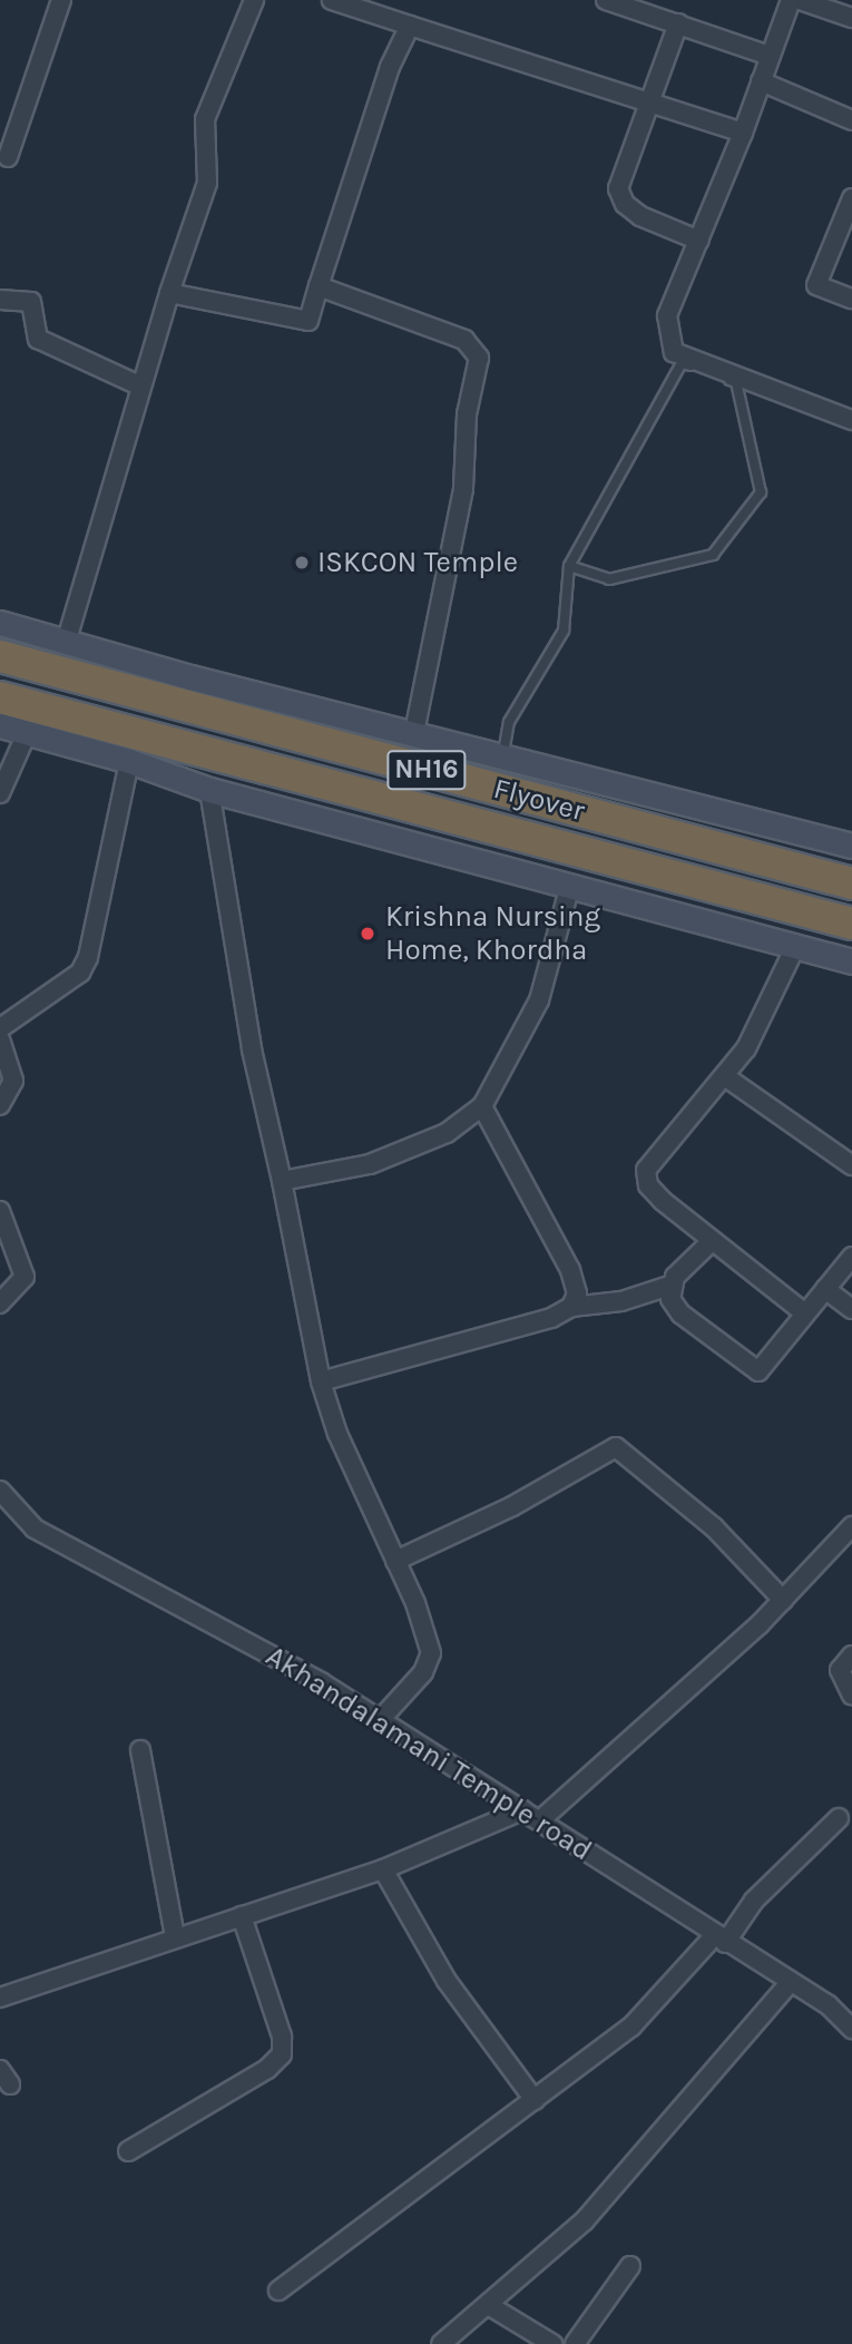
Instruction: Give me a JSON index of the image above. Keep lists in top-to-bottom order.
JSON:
{
  "streets": {
    "highway": ["NH16", "Flyover"],
    "street": ["Akhandalamani Temple road"]
  },
  "places": ["ISKCON Temple", "Krishna Nursing Home, Khordha"]
}
